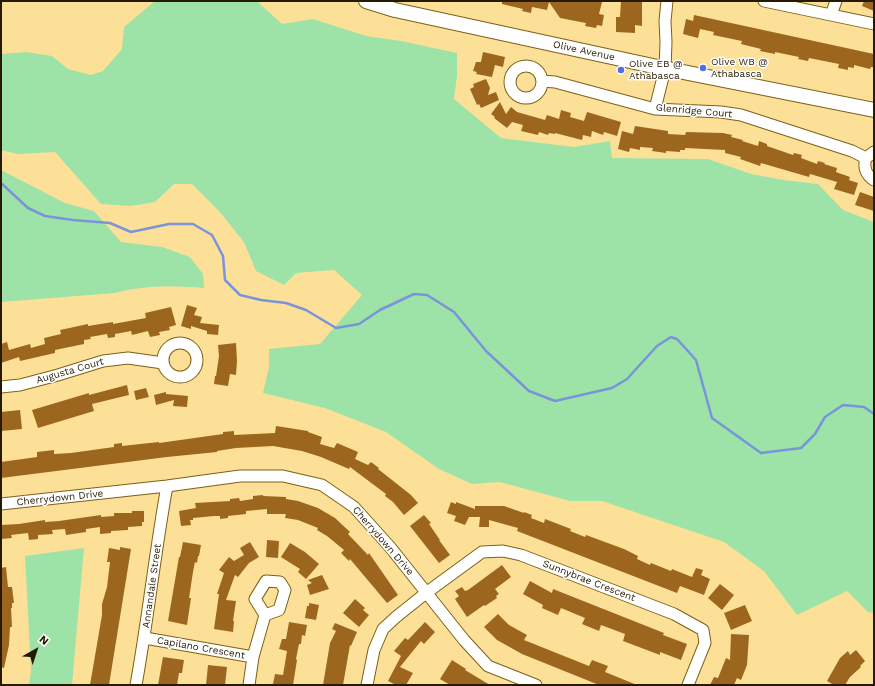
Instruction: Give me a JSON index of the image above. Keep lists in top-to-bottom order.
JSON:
{
  "streets": {
    "main road": ["Olive Avenue"],
    "street": [
      "Glenridge Court",
      "Augusta Court",
      "Cherrydown Drive",
      "Sunnybrae Crescent",
      "Annandale Street",
      "Capilano Crescent"
    ]
  },
  "crossings": [
    ["Cherrydown Drive", "Sunnybrae Crescent"],
    ["Cherrydown Drive", "Annandale Street"],
    ["Annandale Street", "Capilano Crescent"]
  ],
  "places": ["Olive WB @ Athabasca", "Olive EB @ Athabasca"],
  "north": "top right"
}
